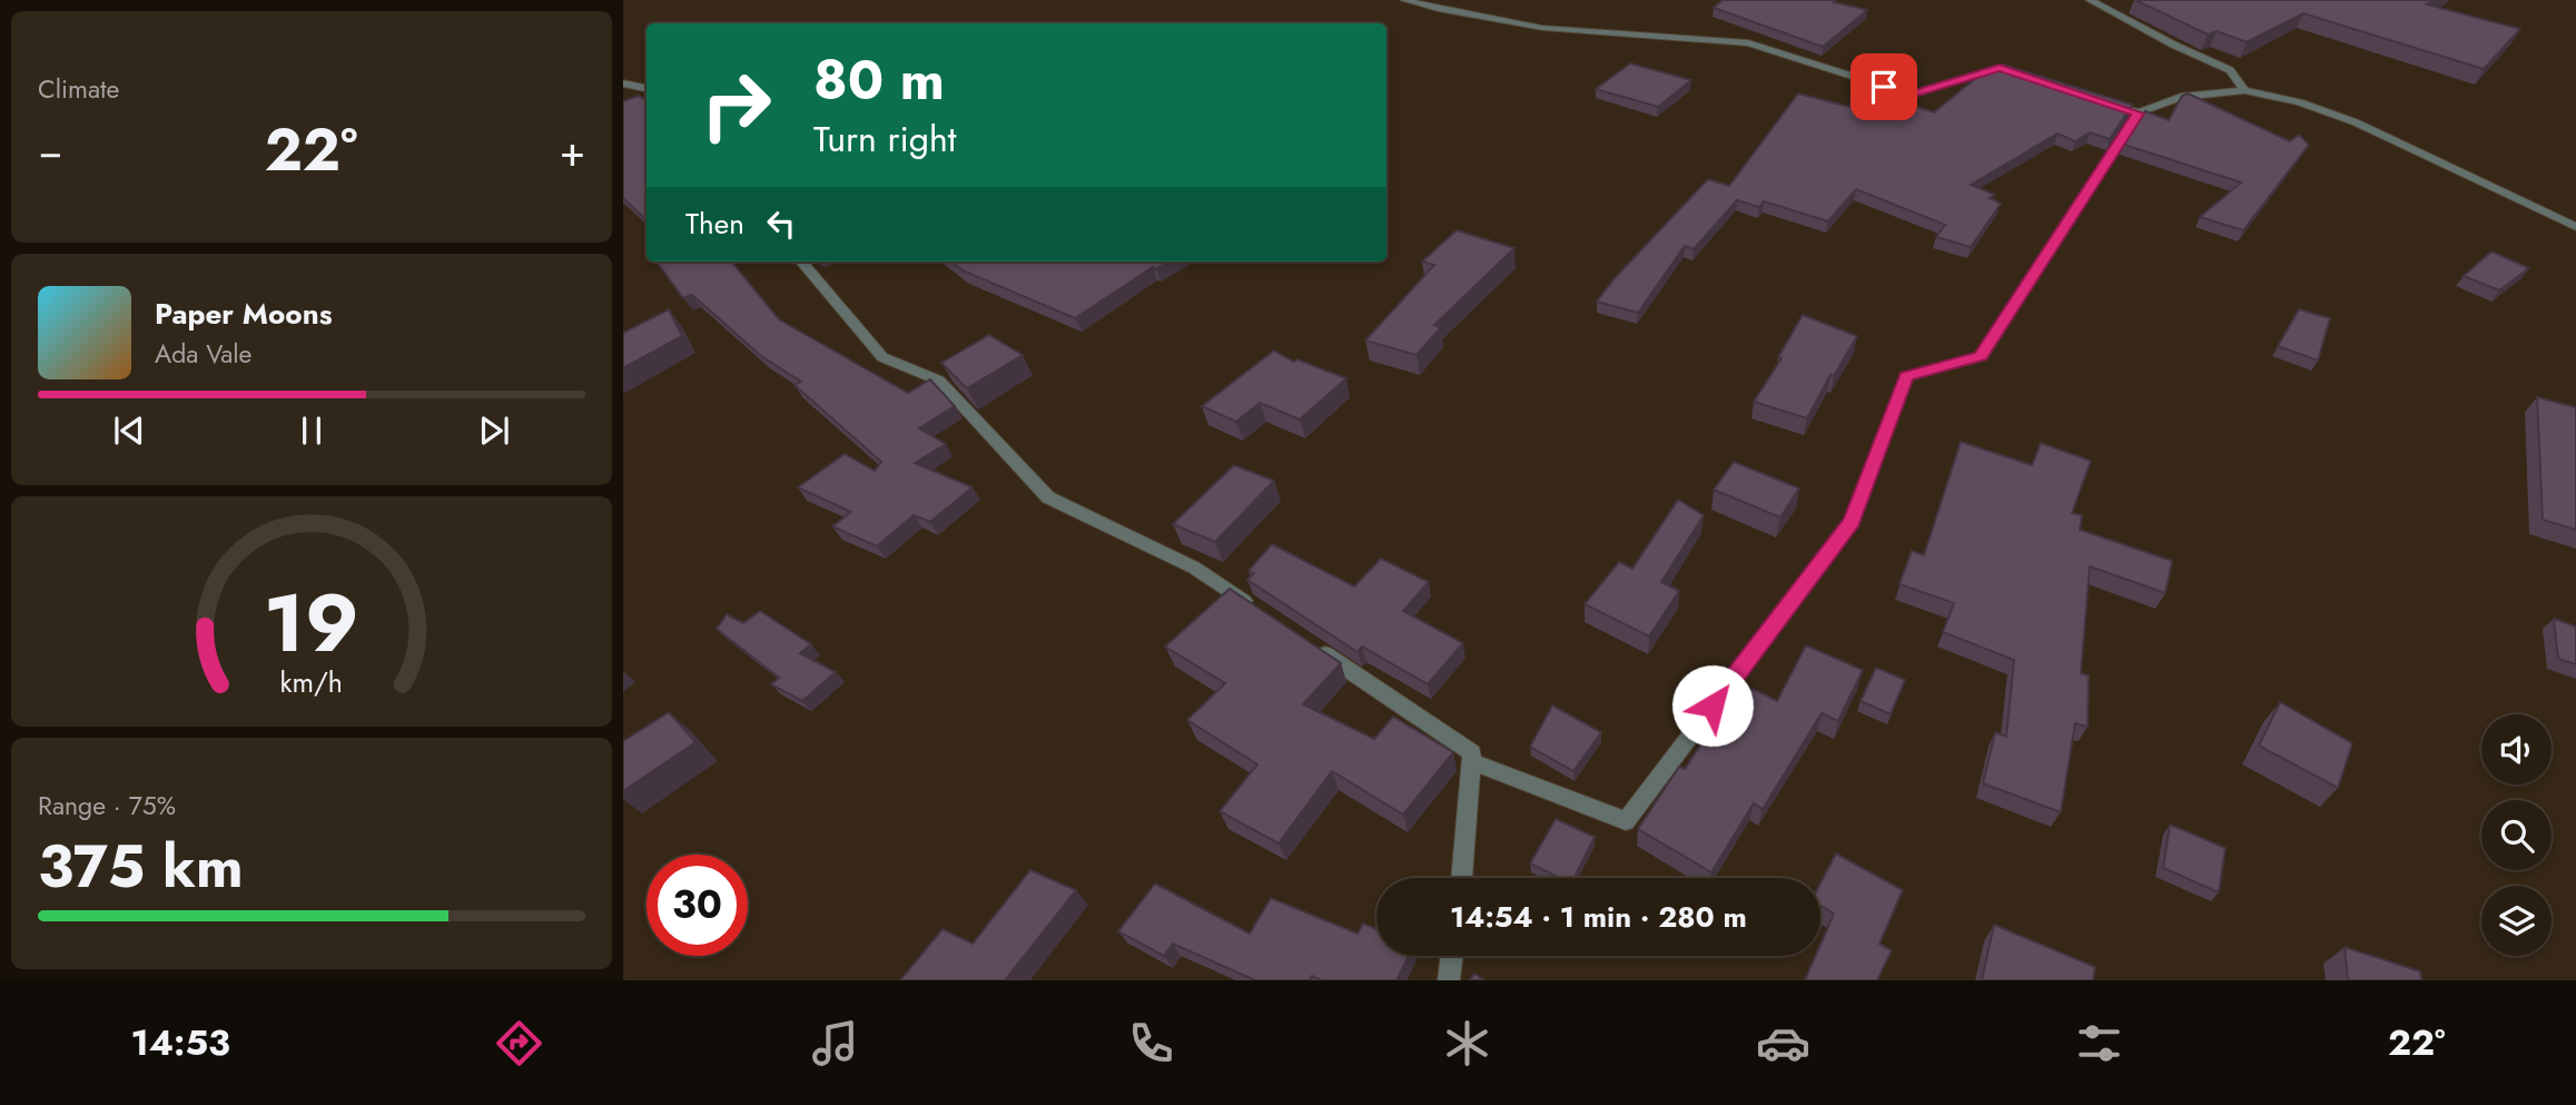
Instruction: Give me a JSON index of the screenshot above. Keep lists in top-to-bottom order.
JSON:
{
  "page": {
    "tile": [
      "Climate",
      ["Range · 75%", "375 km"]
    ],
    "turn": ["80 m", "Turn right"],
    "heat": ["−", "22°", "+"],
    "then": "Then",
    "song": ["Paper Moons", "Ada Vale"],
    "limit": "30",
    "trip": "14:54 · 1 min · 280 m",
    "tabs": ["14:53", "22°"],
    "gauge": ["19", "km/h"]
  }
}
